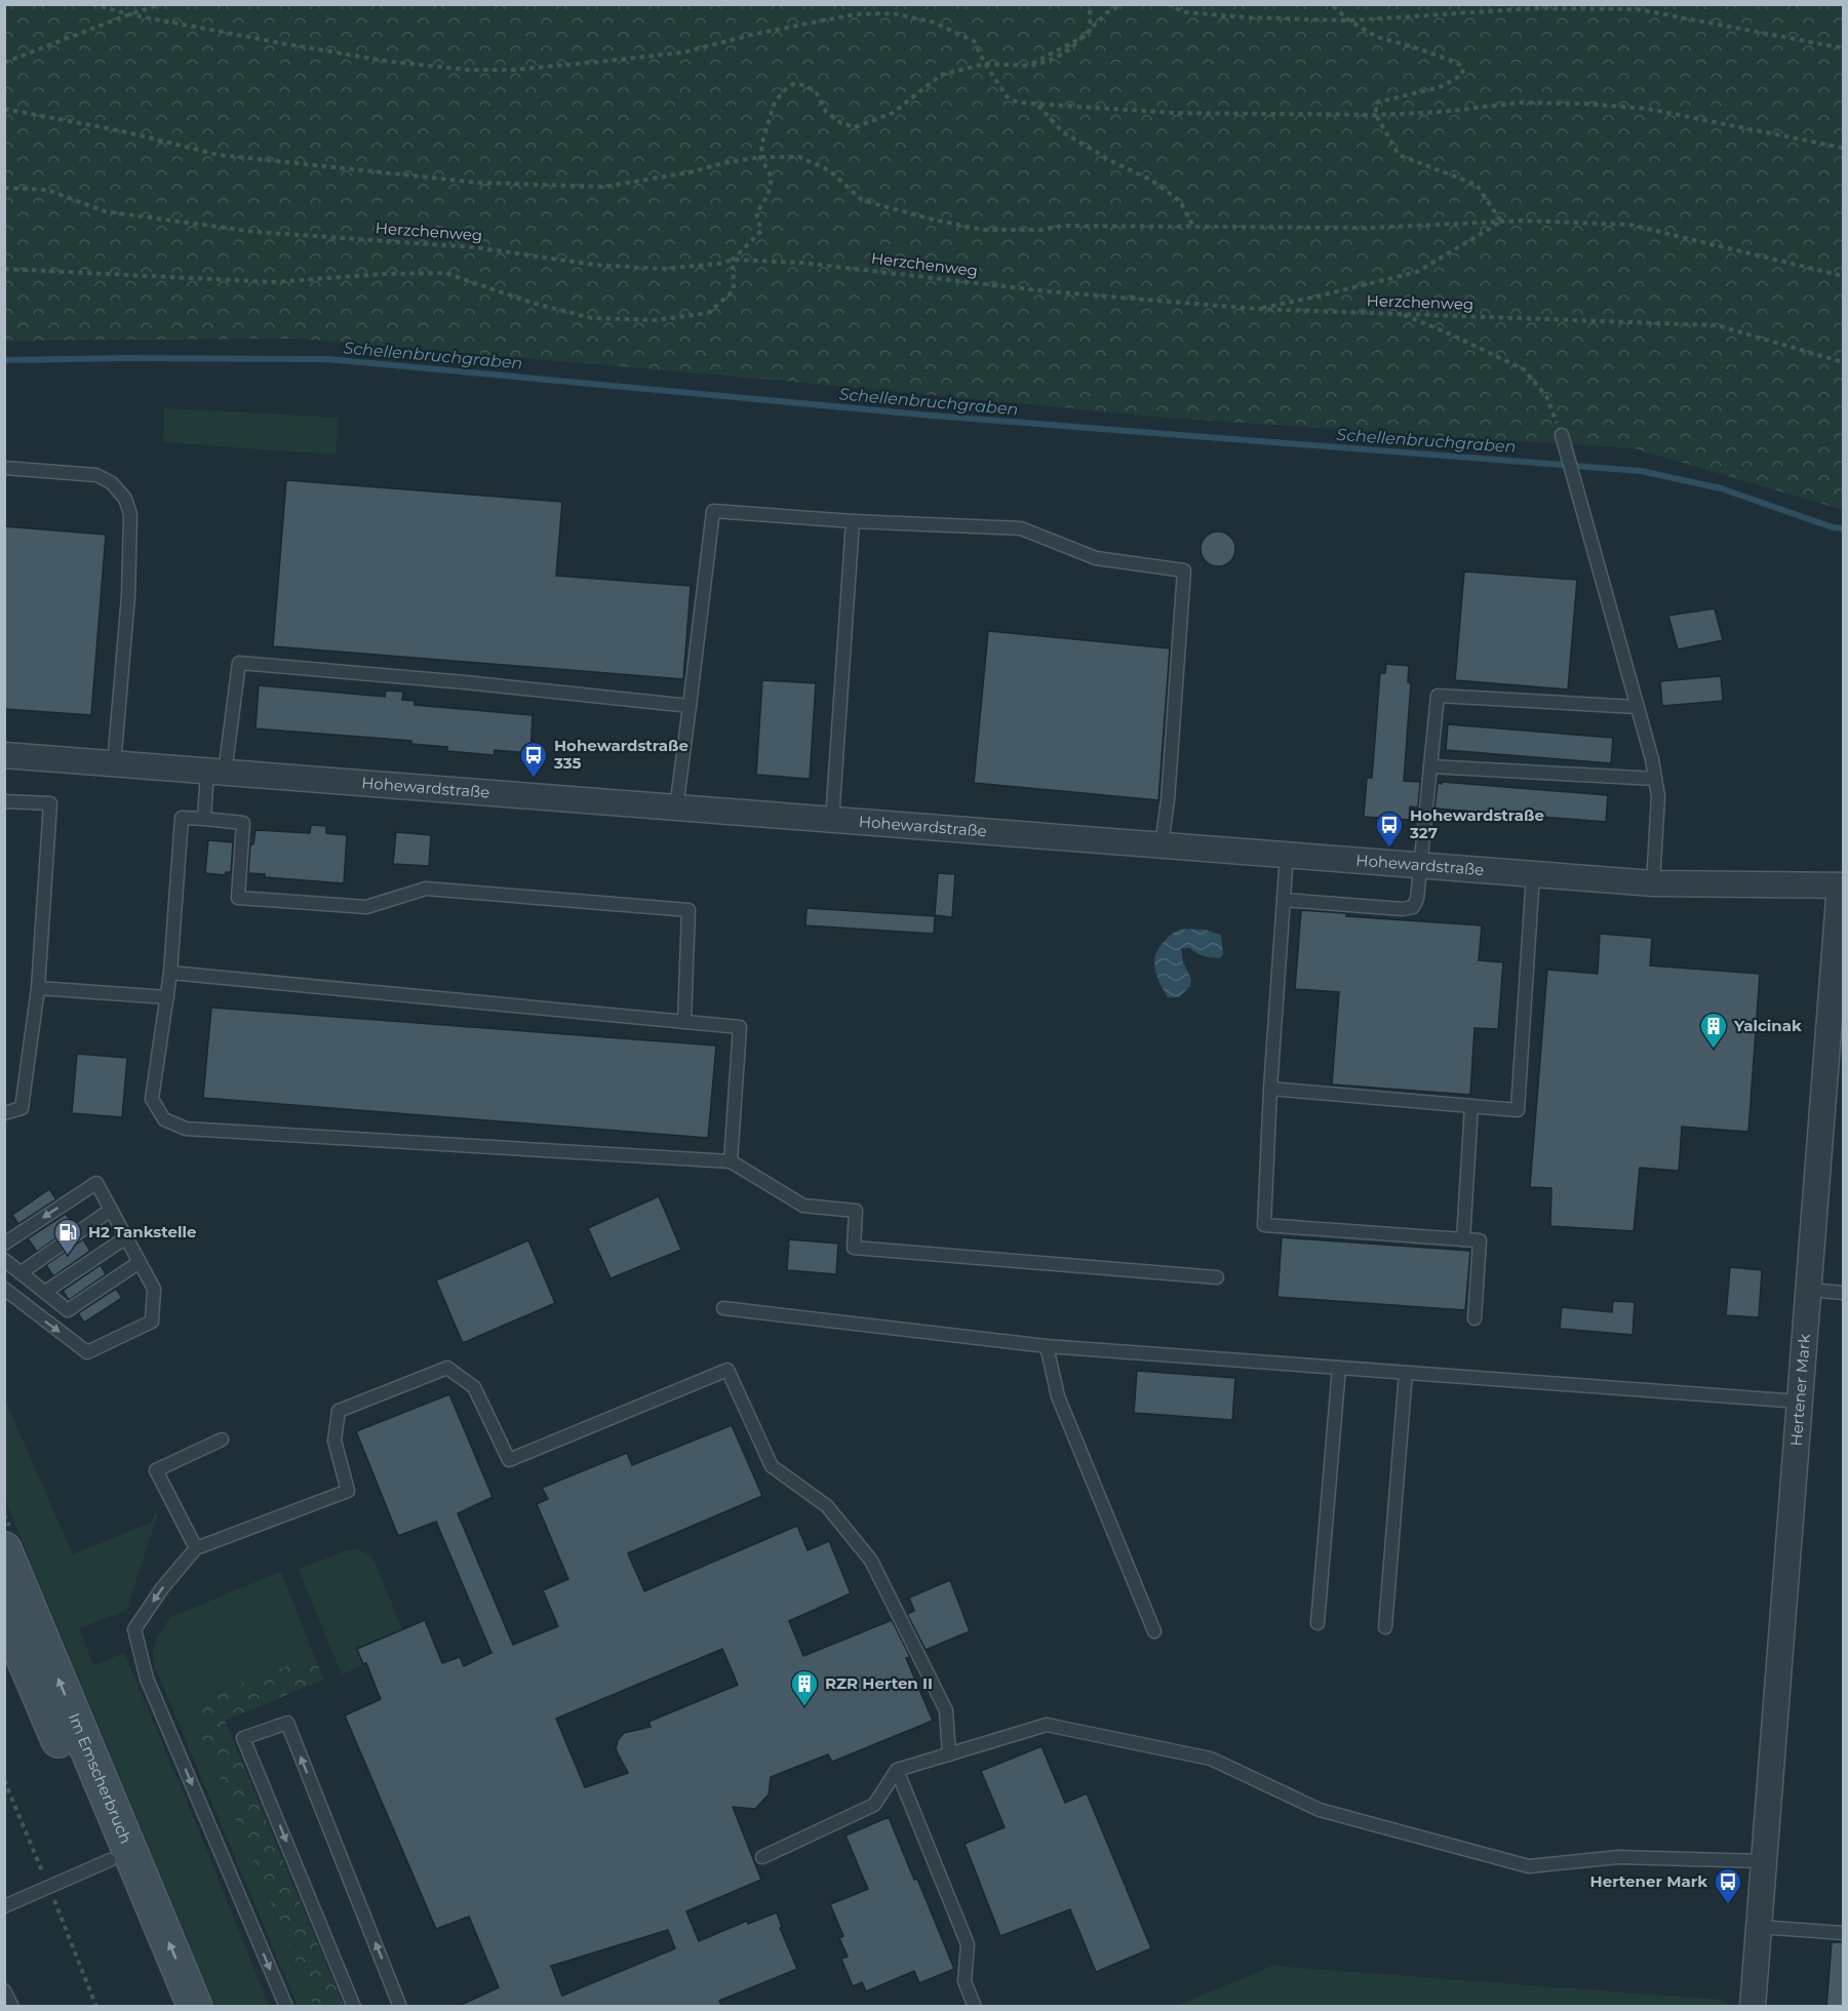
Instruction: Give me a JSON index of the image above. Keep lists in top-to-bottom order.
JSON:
{
  "streets": {
    "main road": ["Im Emscherbruch"],
    "street": ["Hohewardstraße", "Hertener Mark"],
    "path": ["Herzchenweg"]
  },
  "crossings": [
    ["Hohewardstraße", "Hertener Mark"]
  ],
  "water": ["Schellenbruchgraben"],
  "places": {
    "bus stop": ["Hohewardstraße 335", "Hohewardstraße 327", "Hertener Mark"],
    "building": ["Yalcinak", "RZR Herten II"],
    "fuel station": ["H2 Tankstelle"]
  }
}
